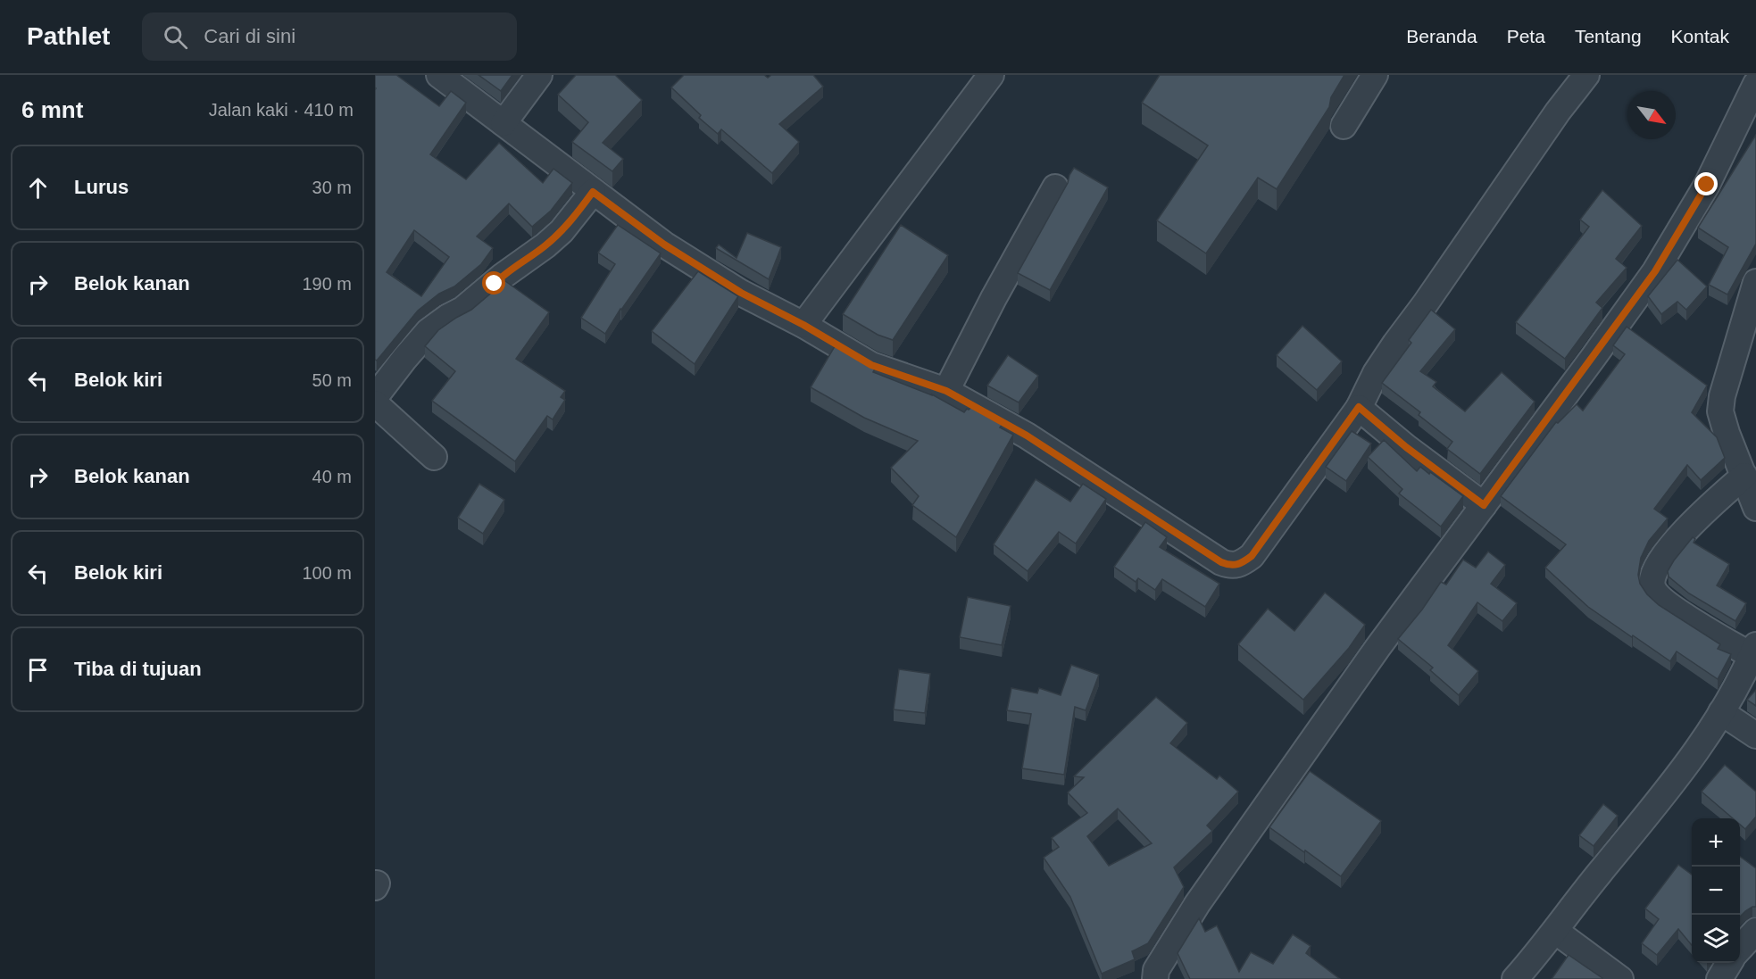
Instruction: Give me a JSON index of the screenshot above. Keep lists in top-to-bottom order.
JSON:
{
  "north": "bottom right",
  "page": {
    "header": "Pathlet",
    "search": "Cari di sini",
    "nav": [
      "Beranda",
      "Peta",
      "Tentang",
      "Kontak"
    ],
    "heading": ["6 mnt", "Jalan kaki · 410 m"],
    "list": [
      ["Lurus", "30 m"],
      ["Belok kanan", "190 m"],
      ["Belok kiri", "50 m"],
      ["Belok kanan", "40 m"],
      ["Belok kiri", "100 m"],
      "Tiba di tujuan"
    ],
    "map_buttons": ["+", "−"]
  }
}
